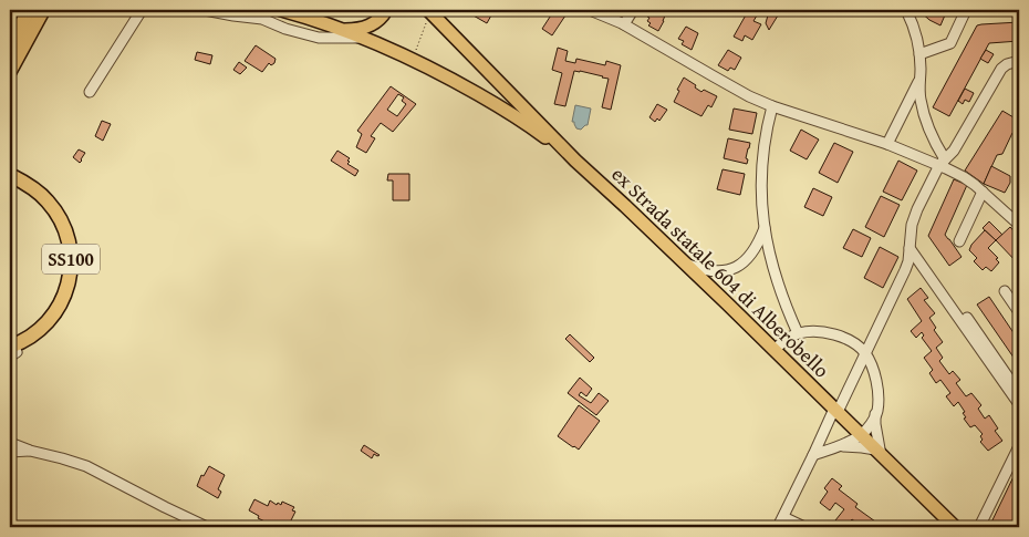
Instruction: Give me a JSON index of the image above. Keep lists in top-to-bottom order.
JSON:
{
  "streets": {
    "highway": ["SS100"],
    "main road": ["ex Strada statale 604 di Alberobello"]
  }
}
